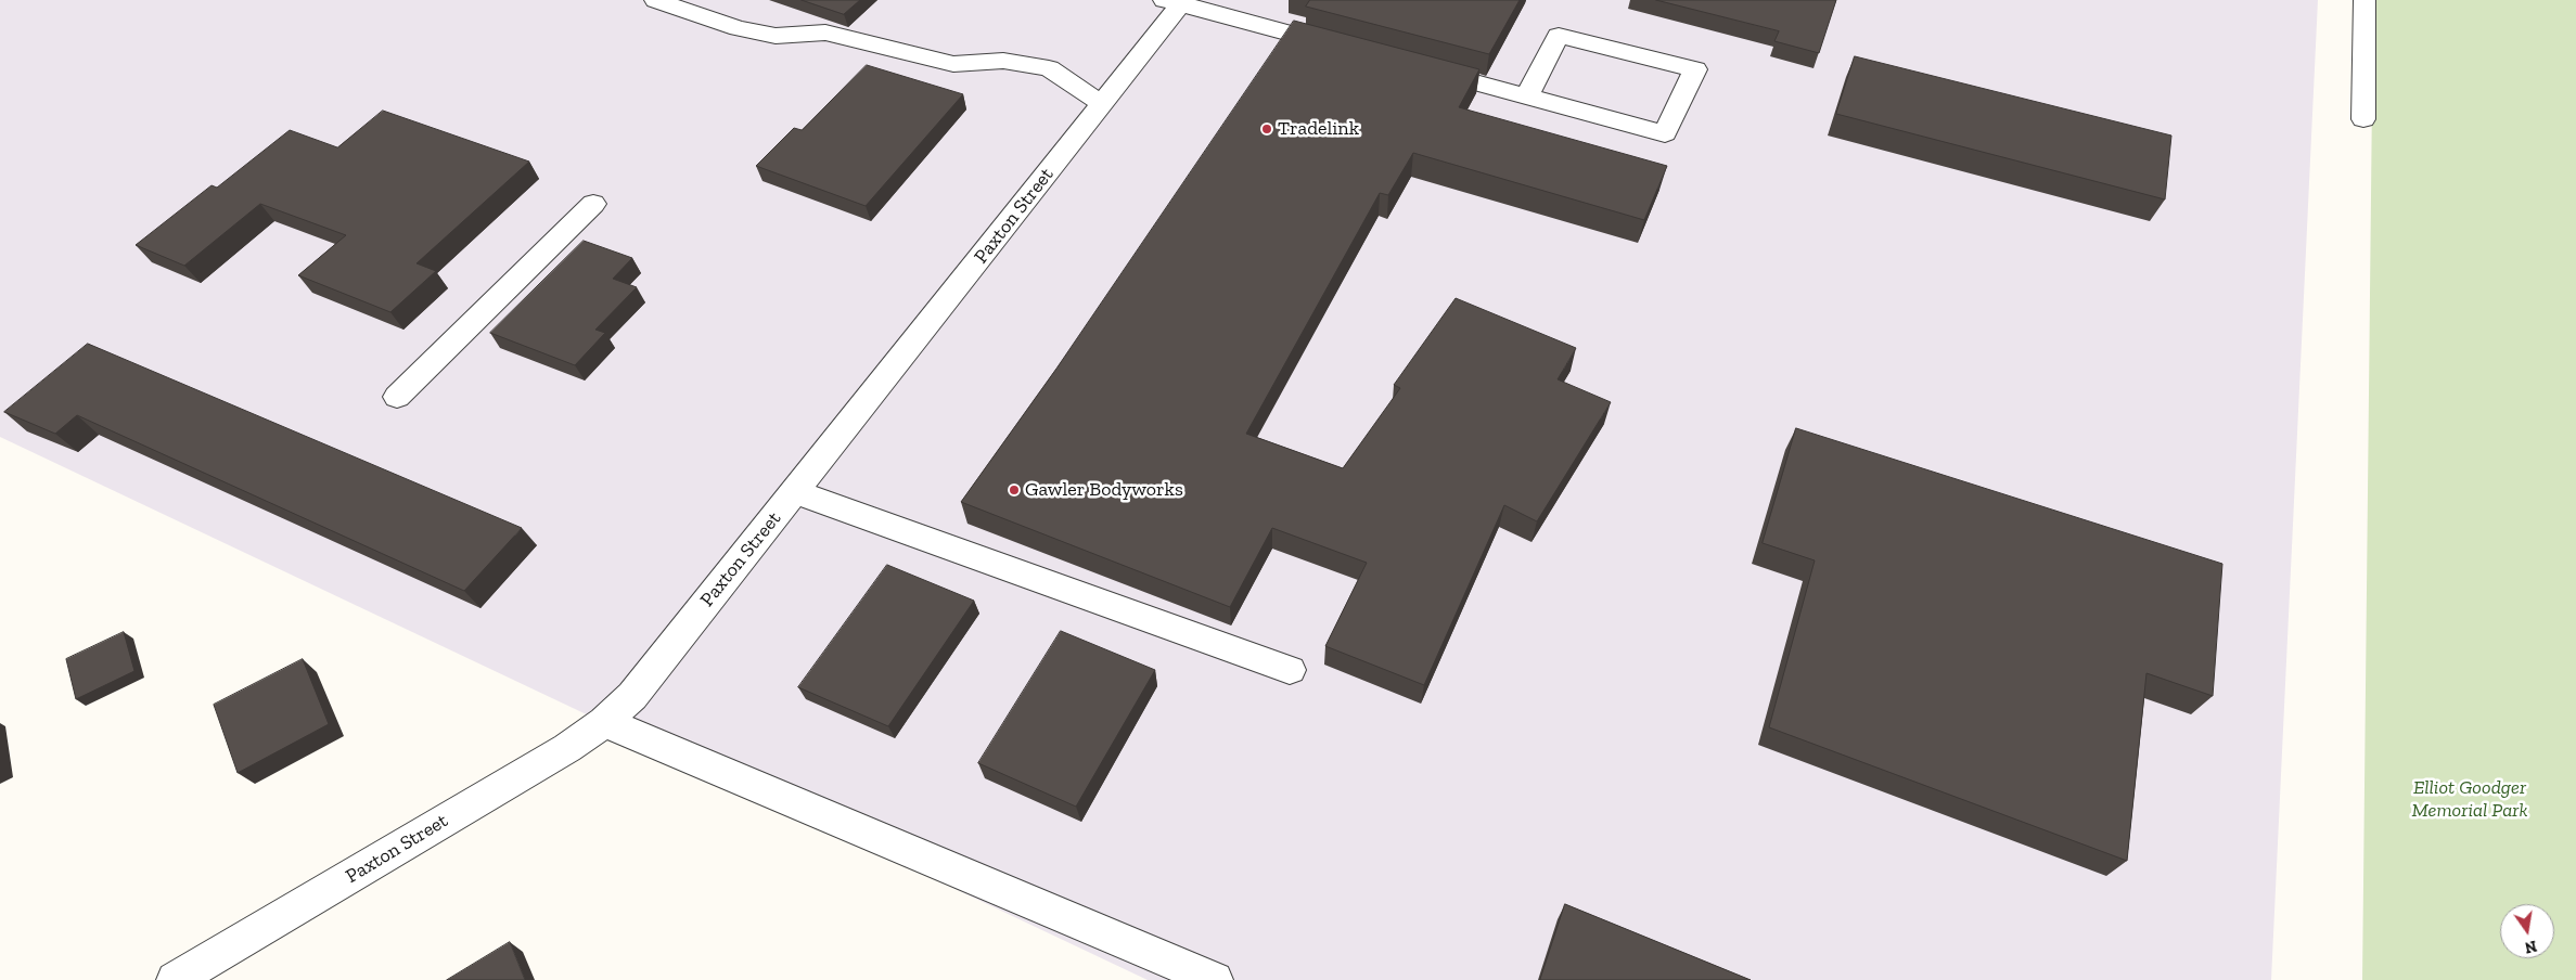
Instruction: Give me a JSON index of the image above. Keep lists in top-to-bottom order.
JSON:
{
  "streets": {
    "street": ["Paxton Street"]
  },
  "parks": ["Elliot Goodger Memorial Park"],
  "places": ["Tradelink", "Gawler Bodyworks"],
  "north": "bottom"
}
